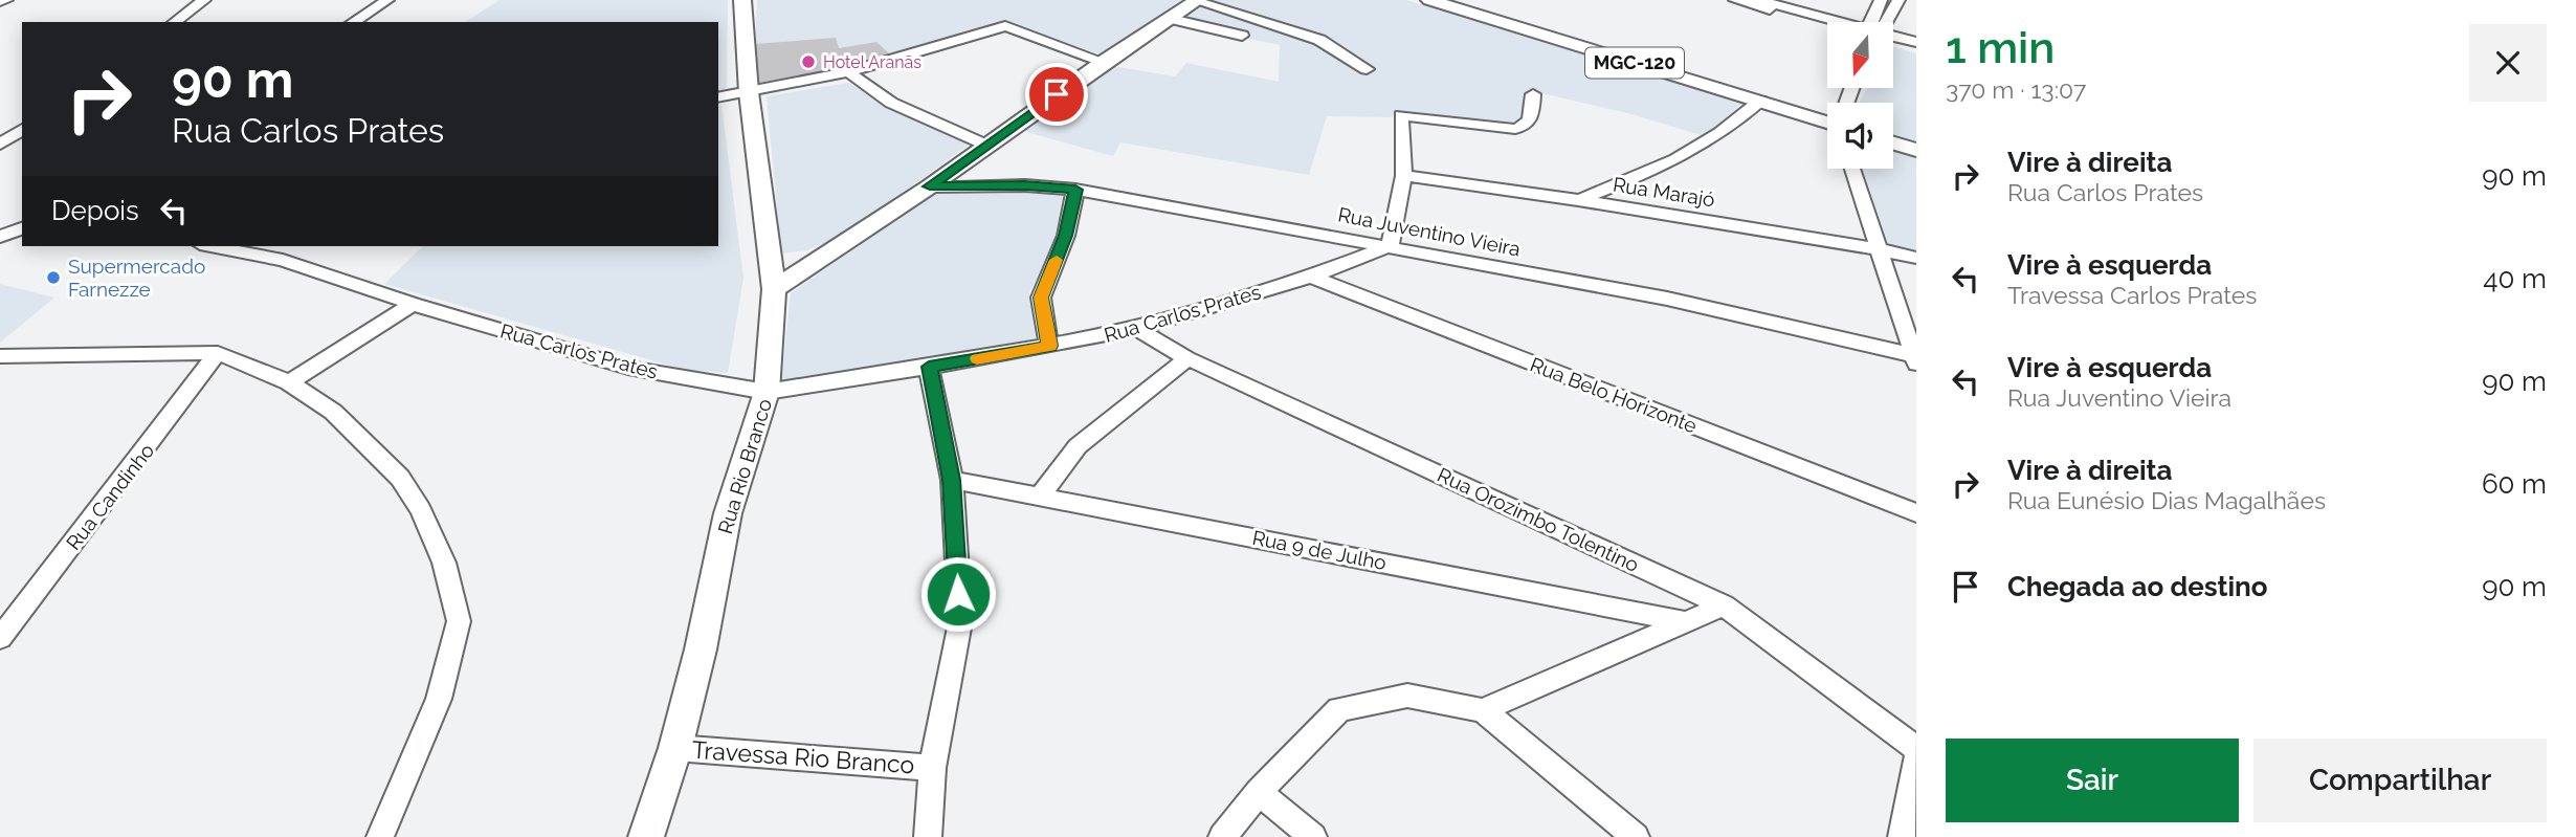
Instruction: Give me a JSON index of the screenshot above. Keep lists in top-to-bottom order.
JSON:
{
  "streets": {
    "main road": ["MGC-120", "Rua Rio Branco"],
    "street": [
      "Rua Marajó",
      "Rua Juventino Vieira",
      "Rua Carlos Prates",
      "Rua Belo Horizonte",
      "Rua Candinho",
      "Rua Orozimbo Tolentino",
      "Rua 9 de Julho",
      "Travessa Rio Branco"
    ]
  },
  "crossings": [
    ["Rua Juventino Vieira", "Rua Carlos Prates"],
    ["Rua Carlos Prates", "Rua Belo Horizonte"],
    ["Rua Carlos Prates", "Rua Rio Branco"],
    ["Rua Carlos Prates", "Rua Orozimbo Tolentino"],
    ["Rua Rio Branco", "Travessa Rio Branco"]
  ],
  "places": ["Hotel Aranãs", "Supermercado Farnezze"],
  "north": "bottom",
  "page": {
    "heading": ["1 min", "370 m · 13:07"],
    "turn": ["90 m", "Rua Carlos Prates"],
    "list": [
      {
        "name": "Vire à direita",
        "note": "Rua Carlos Prates",
        "value": "90 m"
      },
      {
        "name": "Vire à esquerda",
        "note": "Travessa Carlos Prates",
        "value": "40 m"
      },
      {
        "name": "Vire à esquerda",
        "note": "Rua Juventino Vieira",
        "value": "90 m"
      },
      {
        "name": "Vire à direita",
        "note": "Rua Eunésio Dias Magalhães",
        "value": "60 m"
      },
      {
        "name": "Chegada ao destino",
        "value": "90 m"
      }
    ],
    "then": "Depois",
    "buttons": ["Sair", "Compartilhar"]
  }
}
